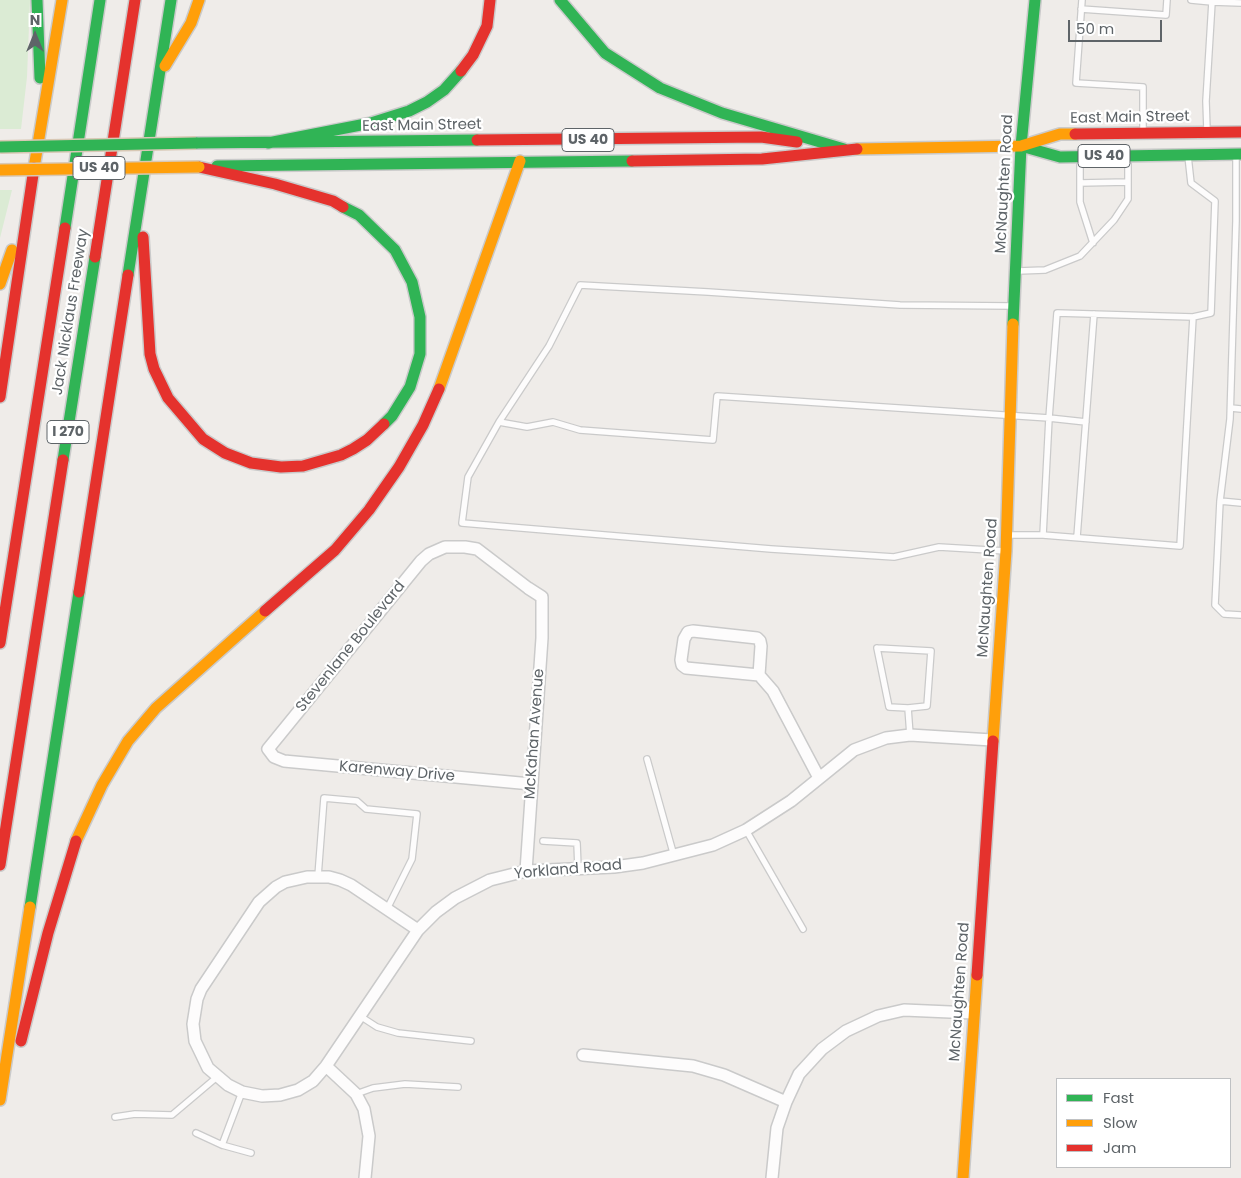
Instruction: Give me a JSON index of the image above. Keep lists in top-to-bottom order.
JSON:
{
  "streets": {
    "main road": [
      "East Main Street",
      "US 40",
      "McNaughten Road",
      "Jack Nicklaus Freeway",
      "I 270"
    ],
    "street": [
      "Stevenlane Boulevard",
      "McKahan Avenue",
      "Karenway Drive",
      "Yorkland Road"
    ]
  },
  "crossings": [
    ["East Main Street", "McNaughten Road"],
    ["McNaughten Road", "Yorkland Road"],
    ["Stevenlane Boulevard", "McKahan Avenue"],
    ["Stevenlane Boulevard", "Karenway Drive"],
    ["McKahan Avenue", "Karenway Drive"],
    ["McKahan Avenue", "Yorkland Road"]
  ],
  "legend": ["Fast", "Slow", "Jam"],
  "scale_bar": "50 m",
  "north": "top"
}
